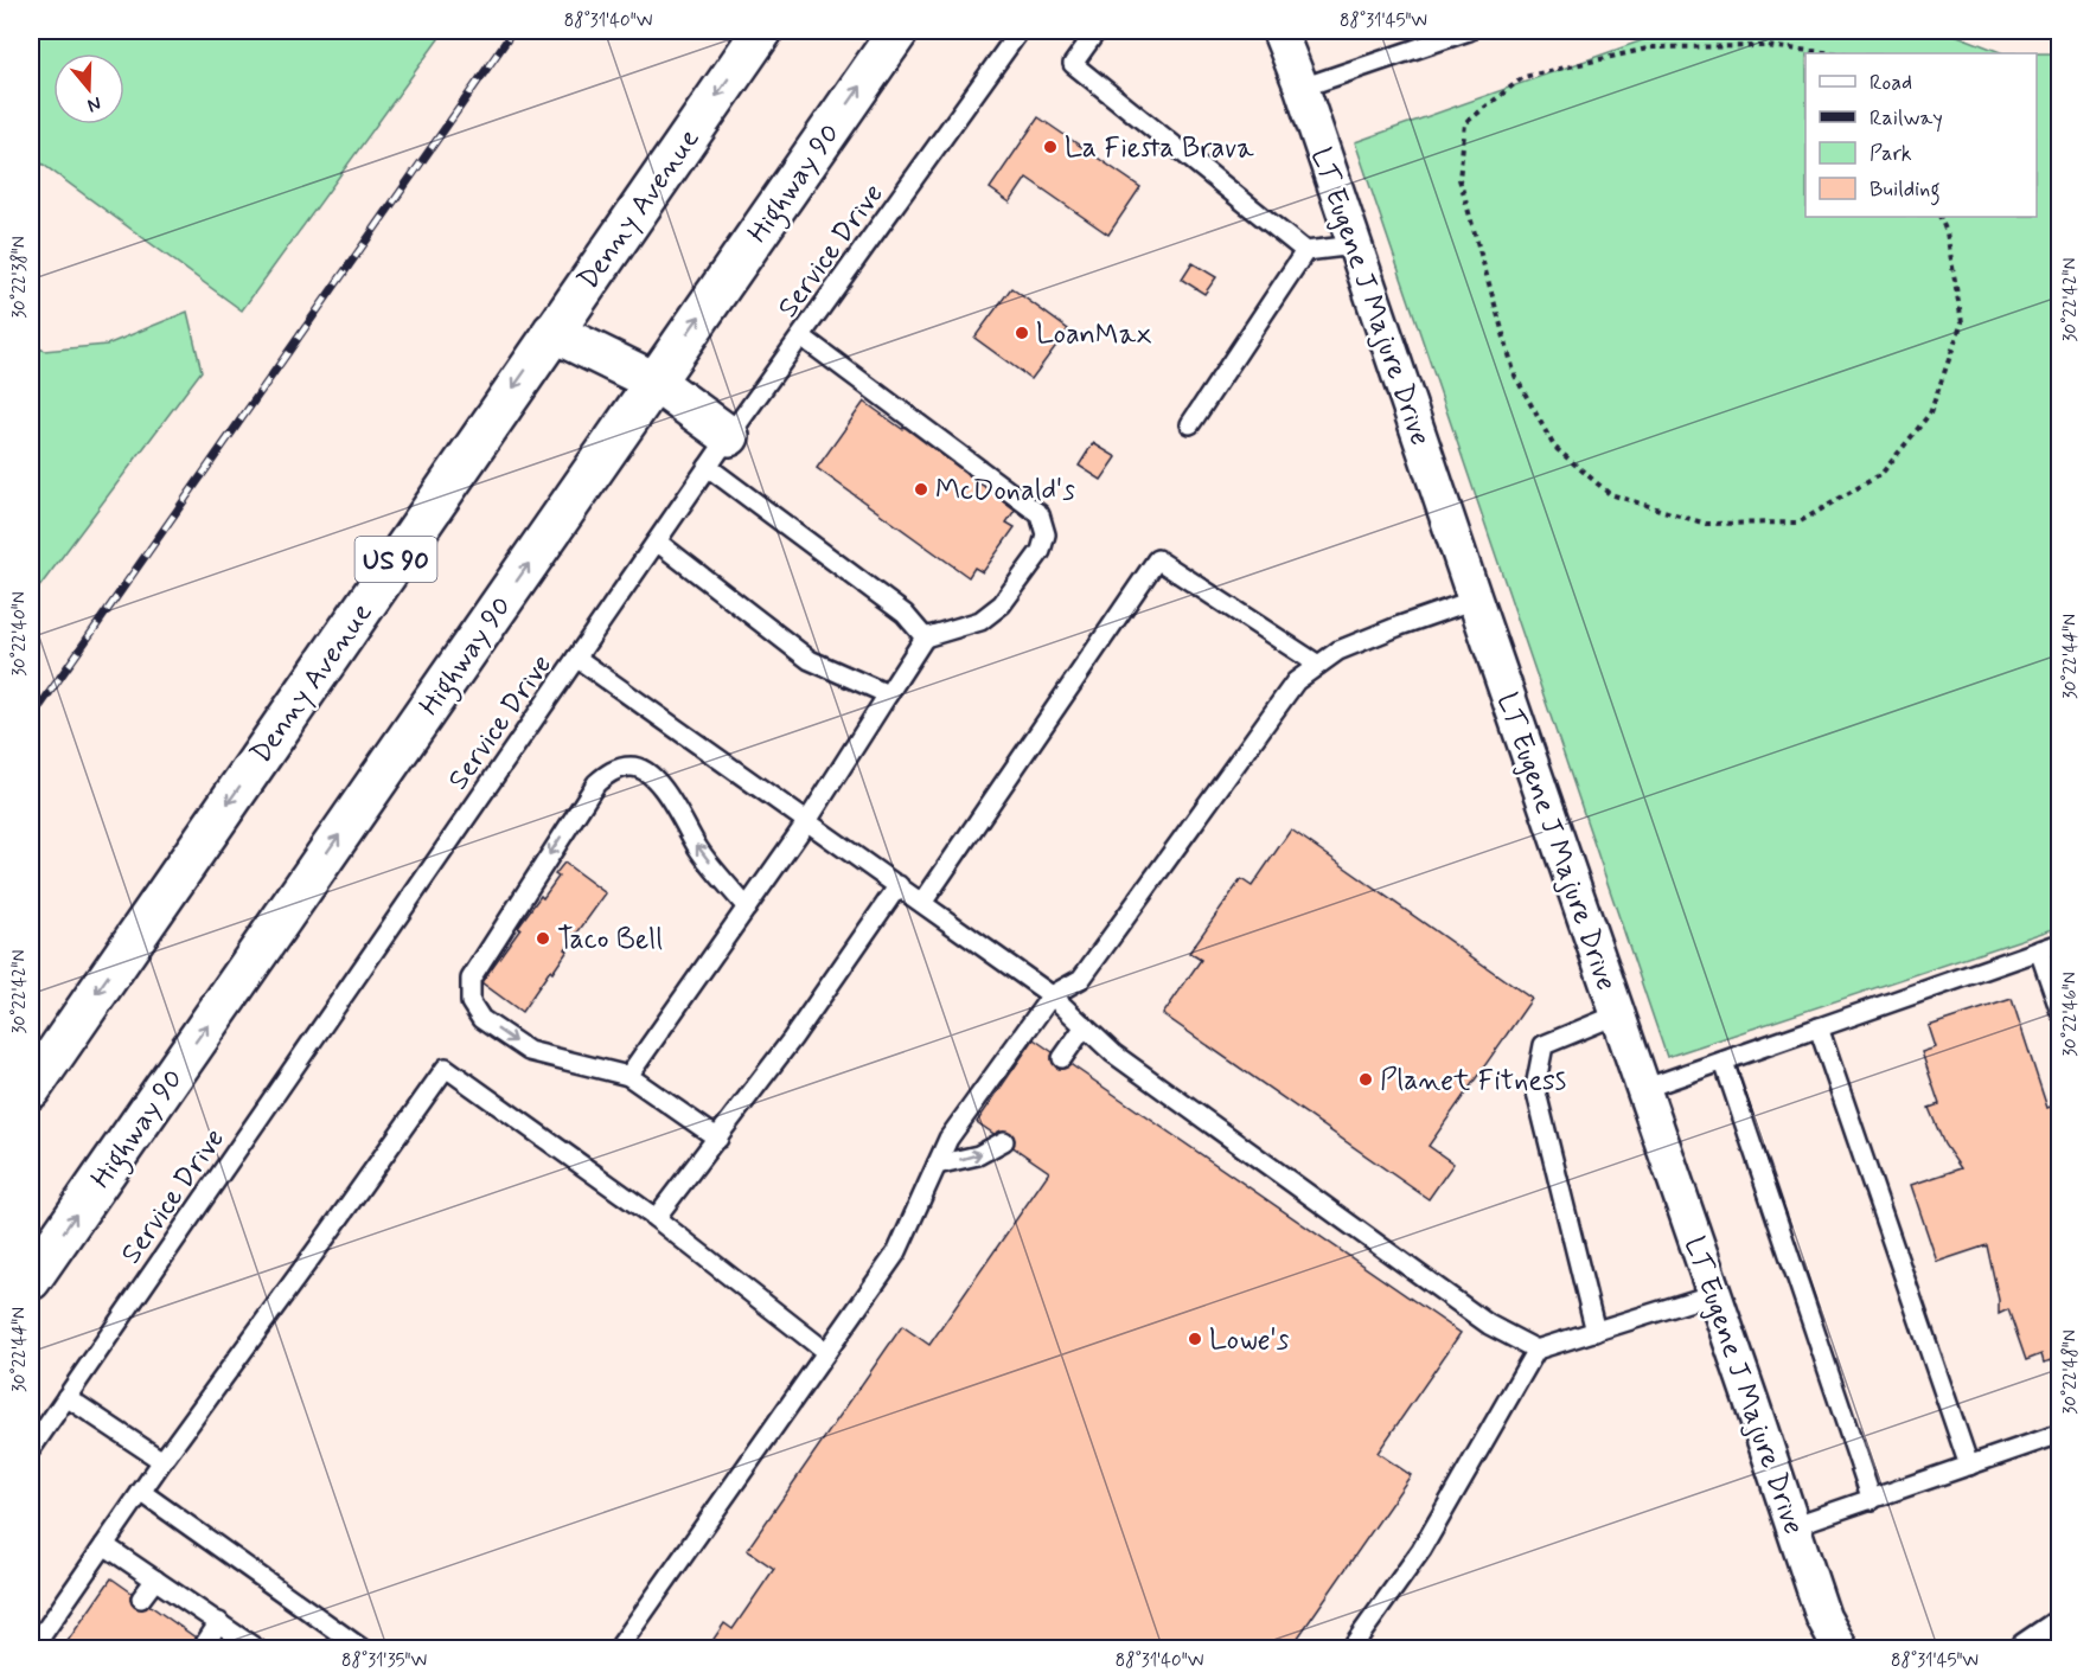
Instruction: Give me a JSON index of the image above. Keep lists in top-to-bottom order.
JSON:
{
  "streets": {
    "main road": ["Highway 90", "Denny Avenue", "US 90"],
    "street": ["LT Eugene J Majure Drive"],
    "lane": ["Service Drive"]
  },
  "one_way": ["Highway 90", "Denny Avenue"],
  "places": [
    "La Fiesta Brava",
    "LoanMax",
    "McDonald's",
    "Taco Bell",
    "Planet Fitness",
    "Lowe's"
  ],
  "legend": [
    "Road",
    "Railway",
    "Park",
    "Building"
  ],
  "north": "bottom",
  "coordinates": [
    "88°31'40\"W",
    "88°31'45\"W",
    "30°22'38\"N",
    "30°22'42\"N",
    "30°22'40\"N",
    "30°22'44\"N",
    "30°22'46\"N",
    "30°22'48\"N",
    "88°31'35\"W"
  ]
}
